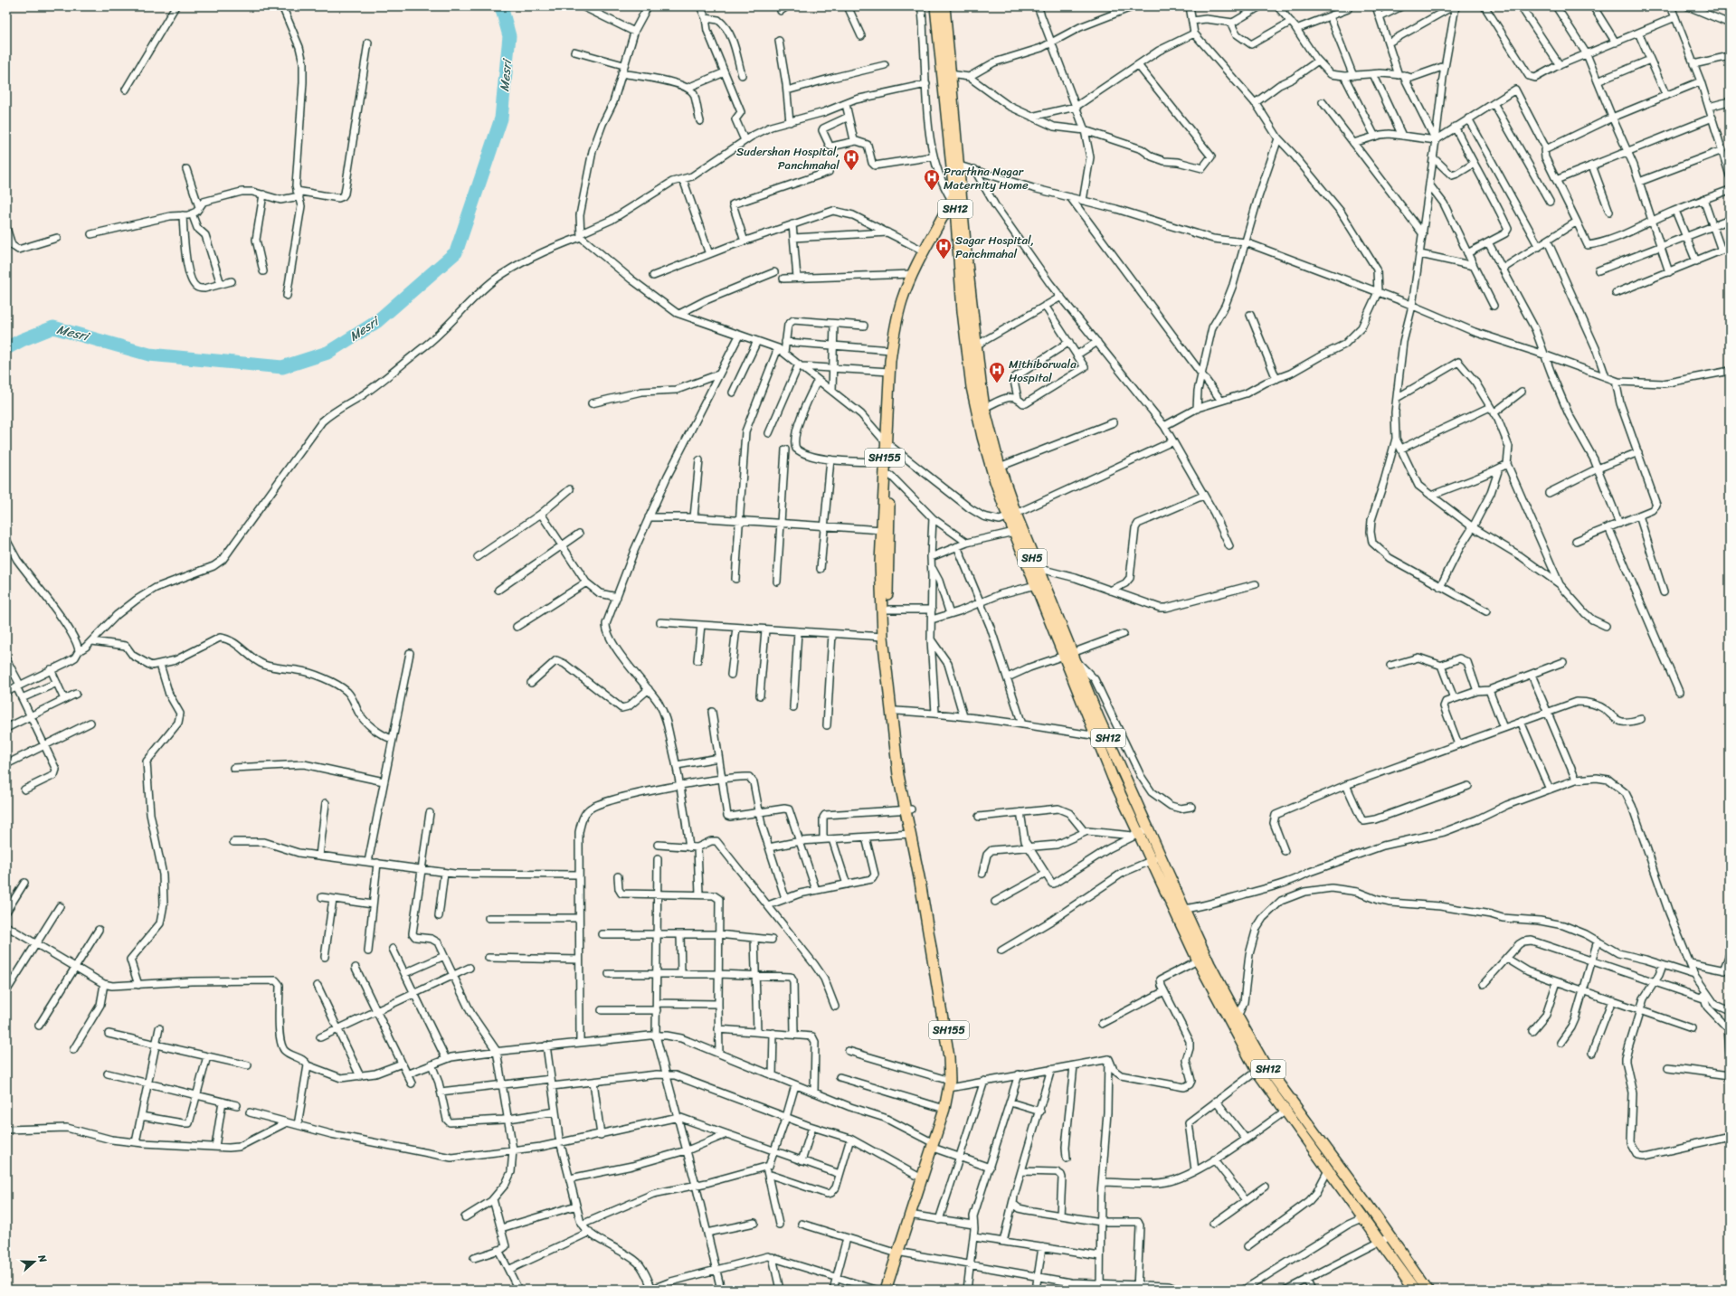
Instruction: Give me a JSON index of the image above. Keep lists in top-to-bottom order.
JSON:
{
  "streets": {
    "main road": ["SH12", "SH155", "SH5"]
  },
  "crossings": [
    ["SH12", "SH155"],
    ["SH12", "SH5"],
    ["SH155", "SH5"]
  ],
  "water": ["Mesri"],
  "places": {
    "hospital": [
      "Sudershan Hospital, Panchmahal",
      "Prarthna Nagar Maternity Home",
      "Sagar Hospital, Panchmahal",
      "Mithiborwala Hospital"
    ]
  },
  "north": "right"
}
